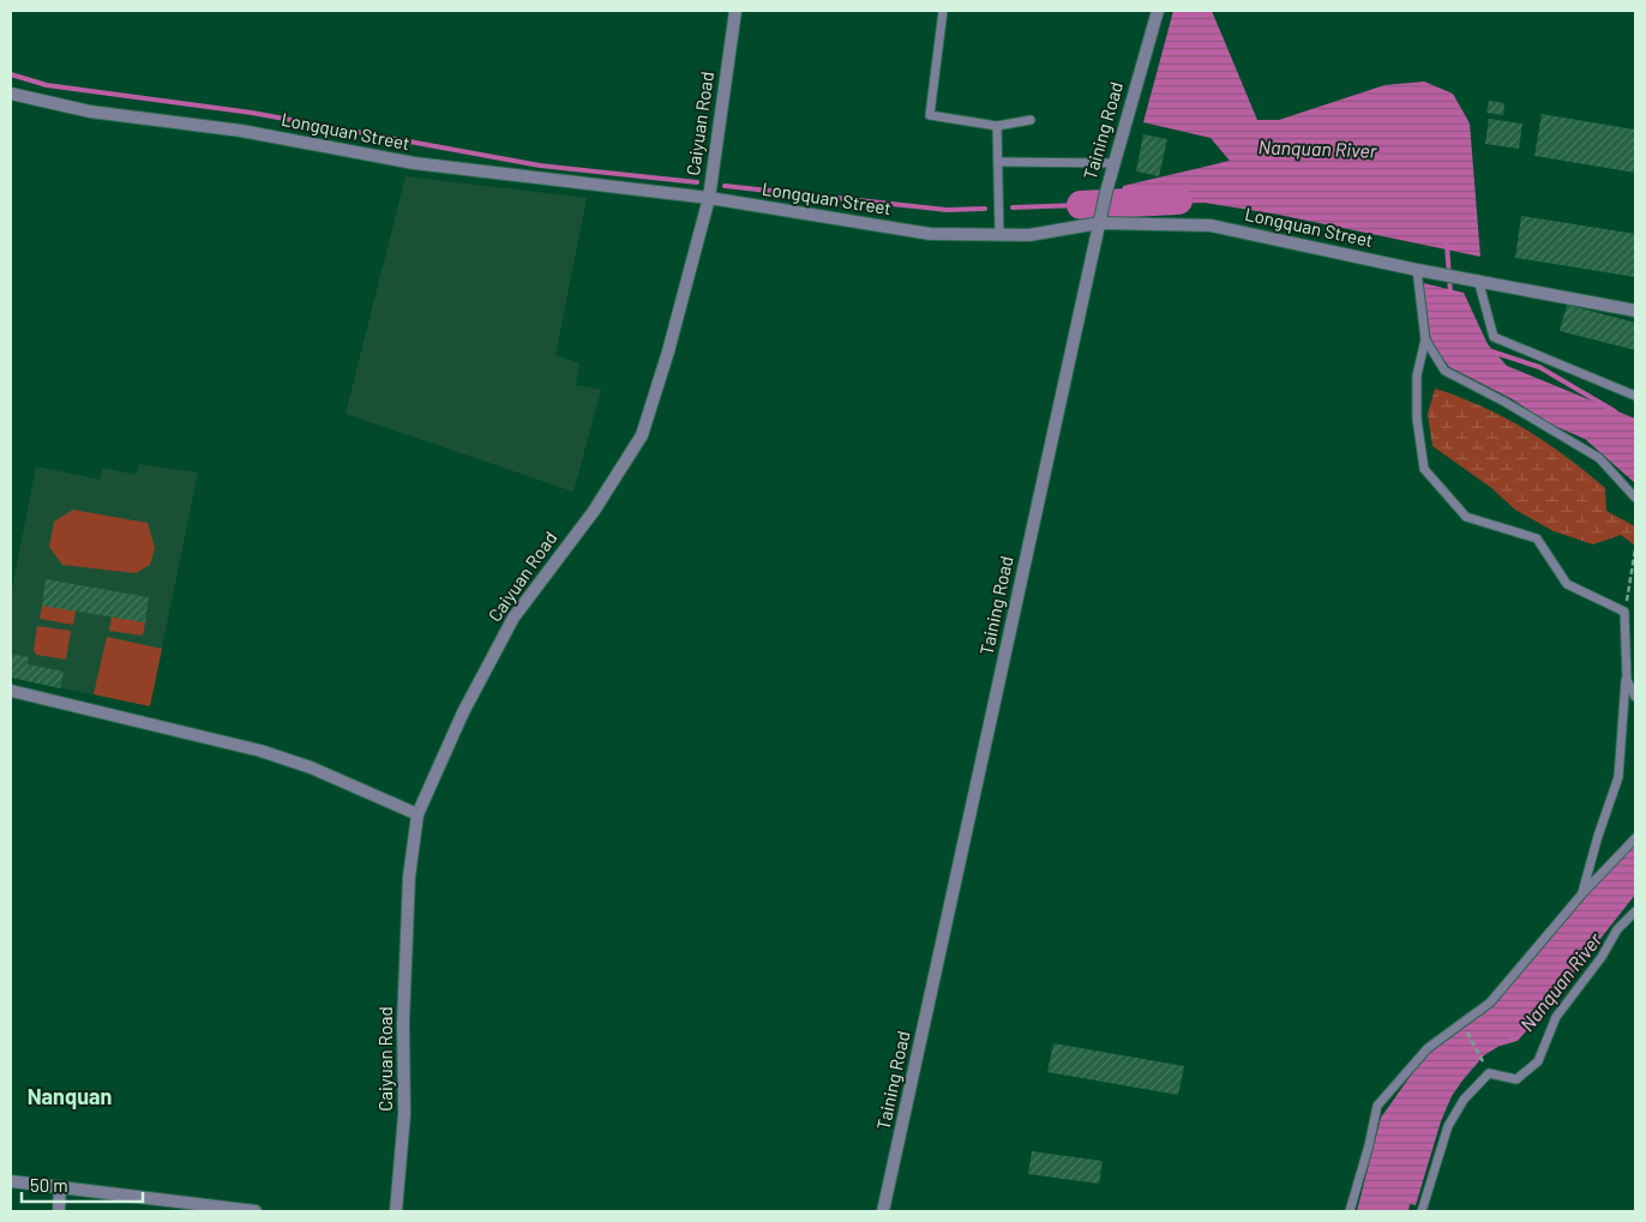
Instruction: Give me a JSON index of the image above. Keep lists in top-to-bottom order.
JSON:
{
  "streets": {
    "street": ["Caiyuan Road", "Taining Road", "Longquan Street"]
  },
  "crossings": [
    ["Caiyuan Road", "Longquan Street"],
    ["Taining Road", "Longquan Street"]
  ],
  "districts": ["Nanquan"],
  "water": ["Nanquan River"],
  "scale_bar": "50 m"
}
